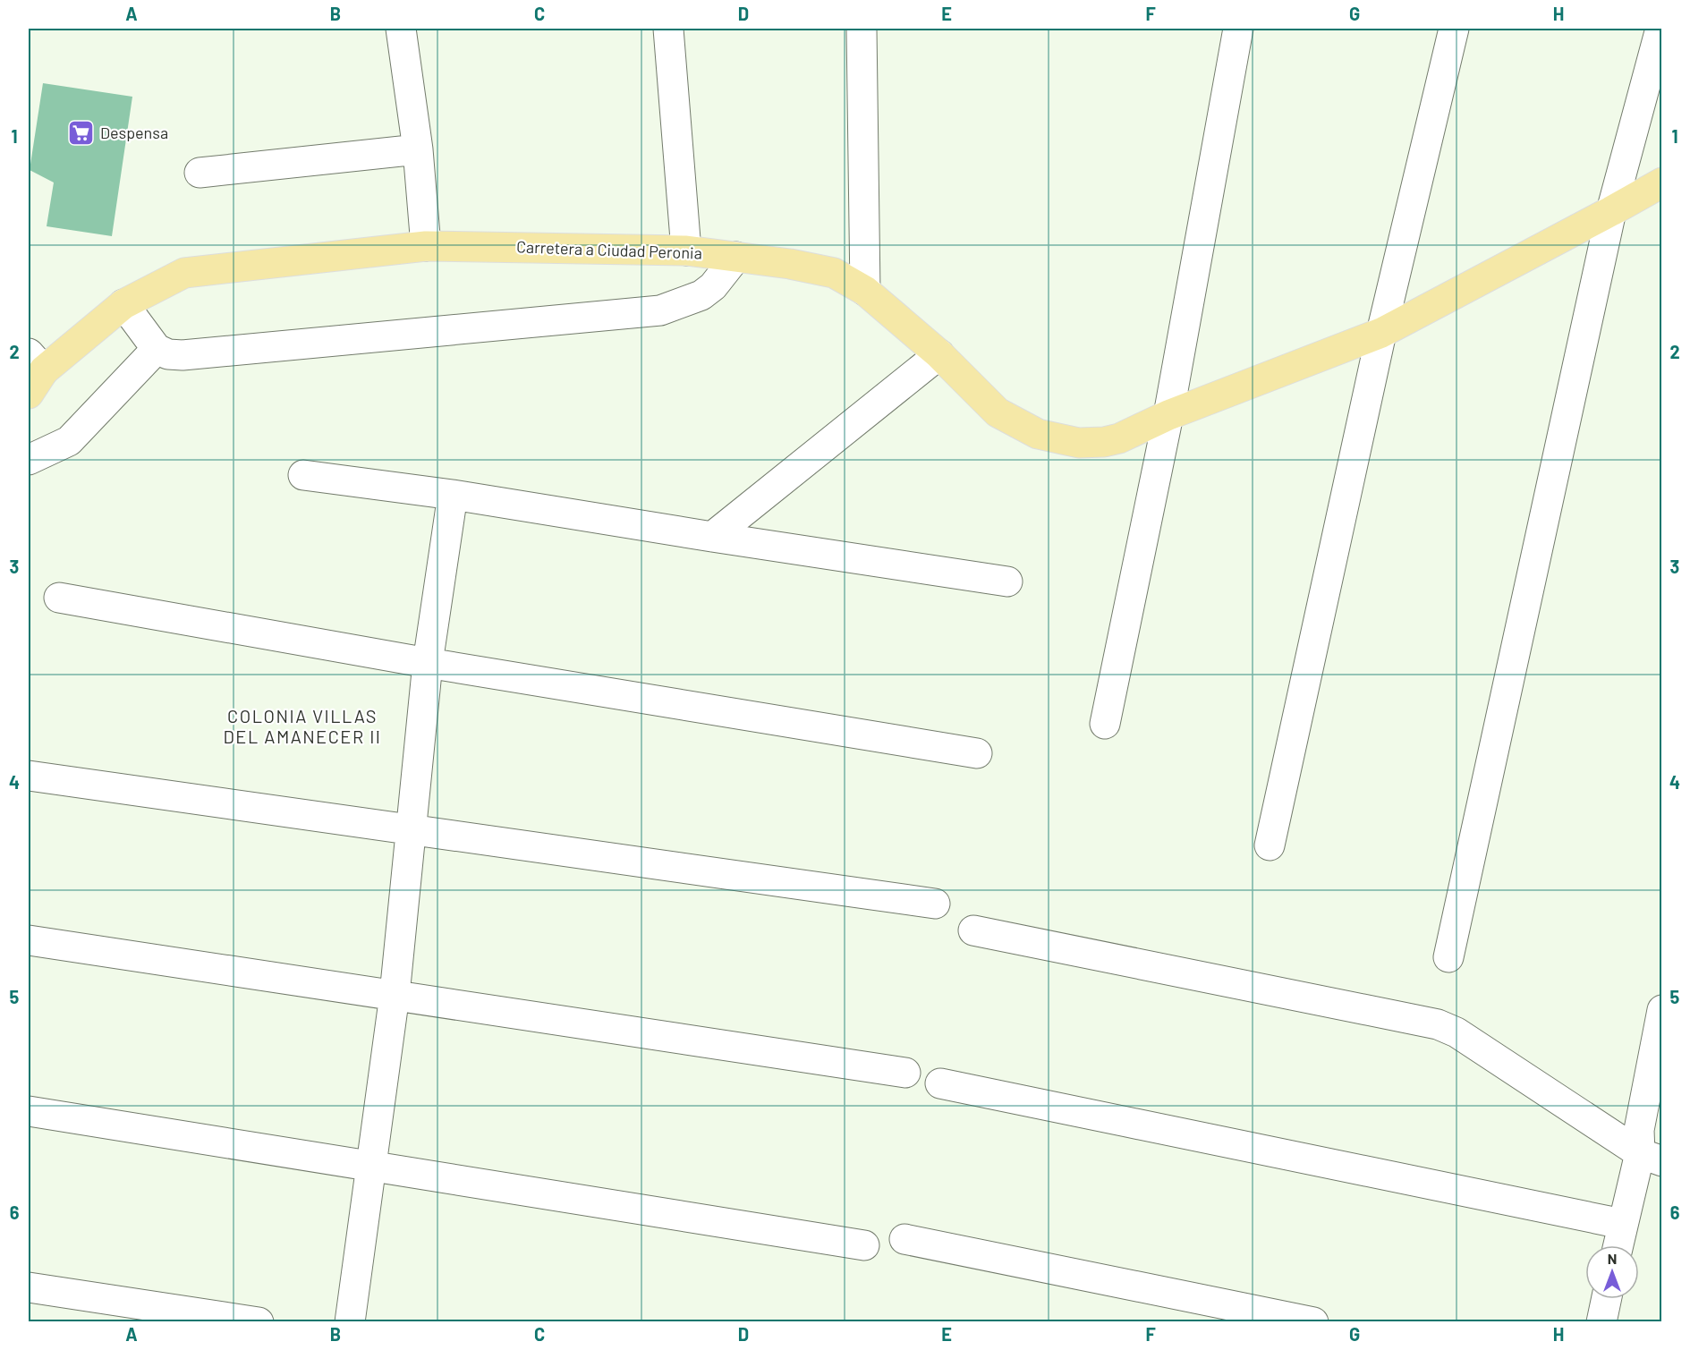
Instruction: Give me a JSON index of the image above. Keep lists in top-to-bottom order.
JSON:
{
  "streets": {
    "main road": ["Carretera a Ciudad Peronia"]
  },
  "districts": ["COLONIA VILLAS DEL AMANECER II"],
  "places": {
    "supermarket": ["Despensa"]
  },
  "north": "top",
  "grid": {
    "columns": [
      "A",
      "B",
      "C",
      "D",
      "E",
      "F",
      "G",
      "H"
    ],
    "rows": [
      "1",
      "2",
      "3",
      "4",
      "5",
      "6"
    ]
  }
}
